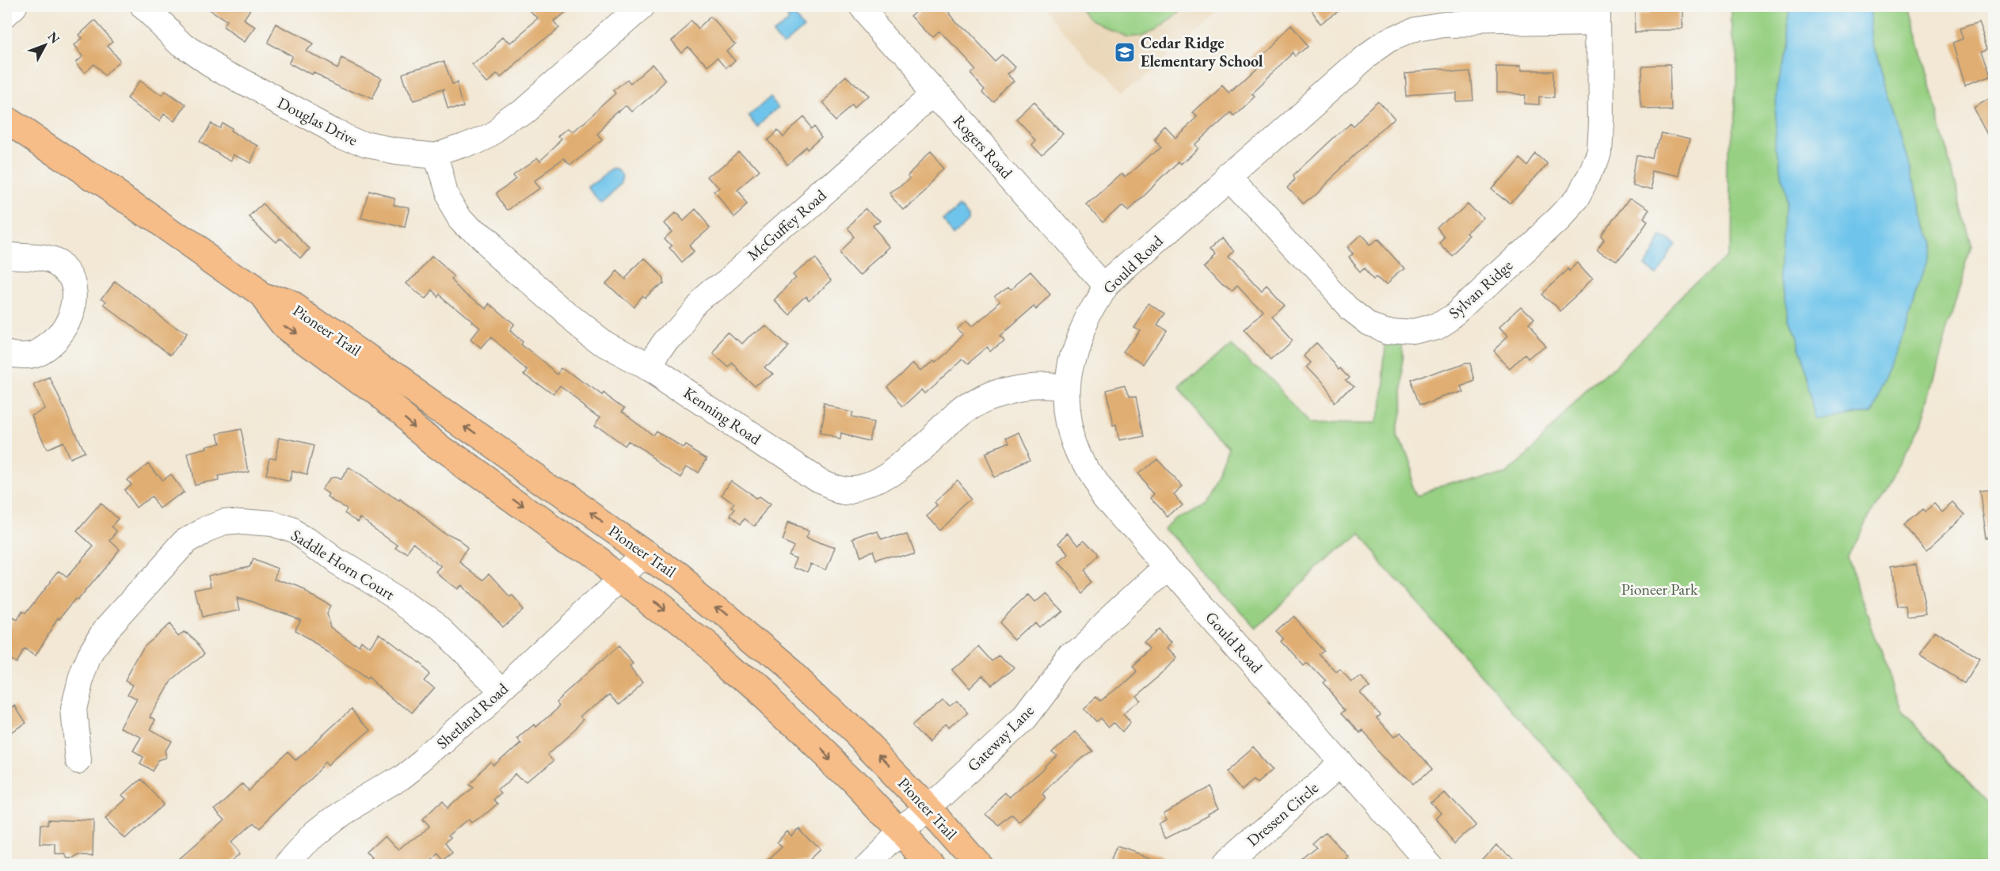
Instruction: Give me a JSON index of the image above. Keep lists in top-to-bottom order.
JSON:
{
  "streets": {
    "main road": ["Pioneer Trail"],
    "street": [
      "Douglas Drive",
      "Rogers Road",
      "McGuffey Road",
      "Gould Road",
      "Sylvan Ridge",
      "Kenning Road",
      "Saddle Horn Court",
      "Shetland Road",
      "Gateway Lane",
      "Dressen Circle"
    ]
  },
  "crossings": [
    ["Douglas Drive", "Kenning Road"],
    ["Rogers Road", "McGuffey Road"],
    ["Rogers Road", "Gould Road"],
    ["McGuffey Road", "Kenning Road"],
    ["Gould Road", "Sylvan Ridge"],
    ["Gould Road", "Kenning Road"],
    ["Gould Road", "Gateway Lane"],
    ["Gould Road", "Dressen Circle"],
    ["Pioneer Trail", "Shetland Road"],
    ["Pioneer Trail", "Gateway Lane"],
    ["Saddle Horn Court", "Shetland Road"]
  ],
  "parks": ["Pioneer Park"],
  "places": {
    "school or university": ["Cedar Ridge Elementary School"]
  },
  "north": "top right"
}
